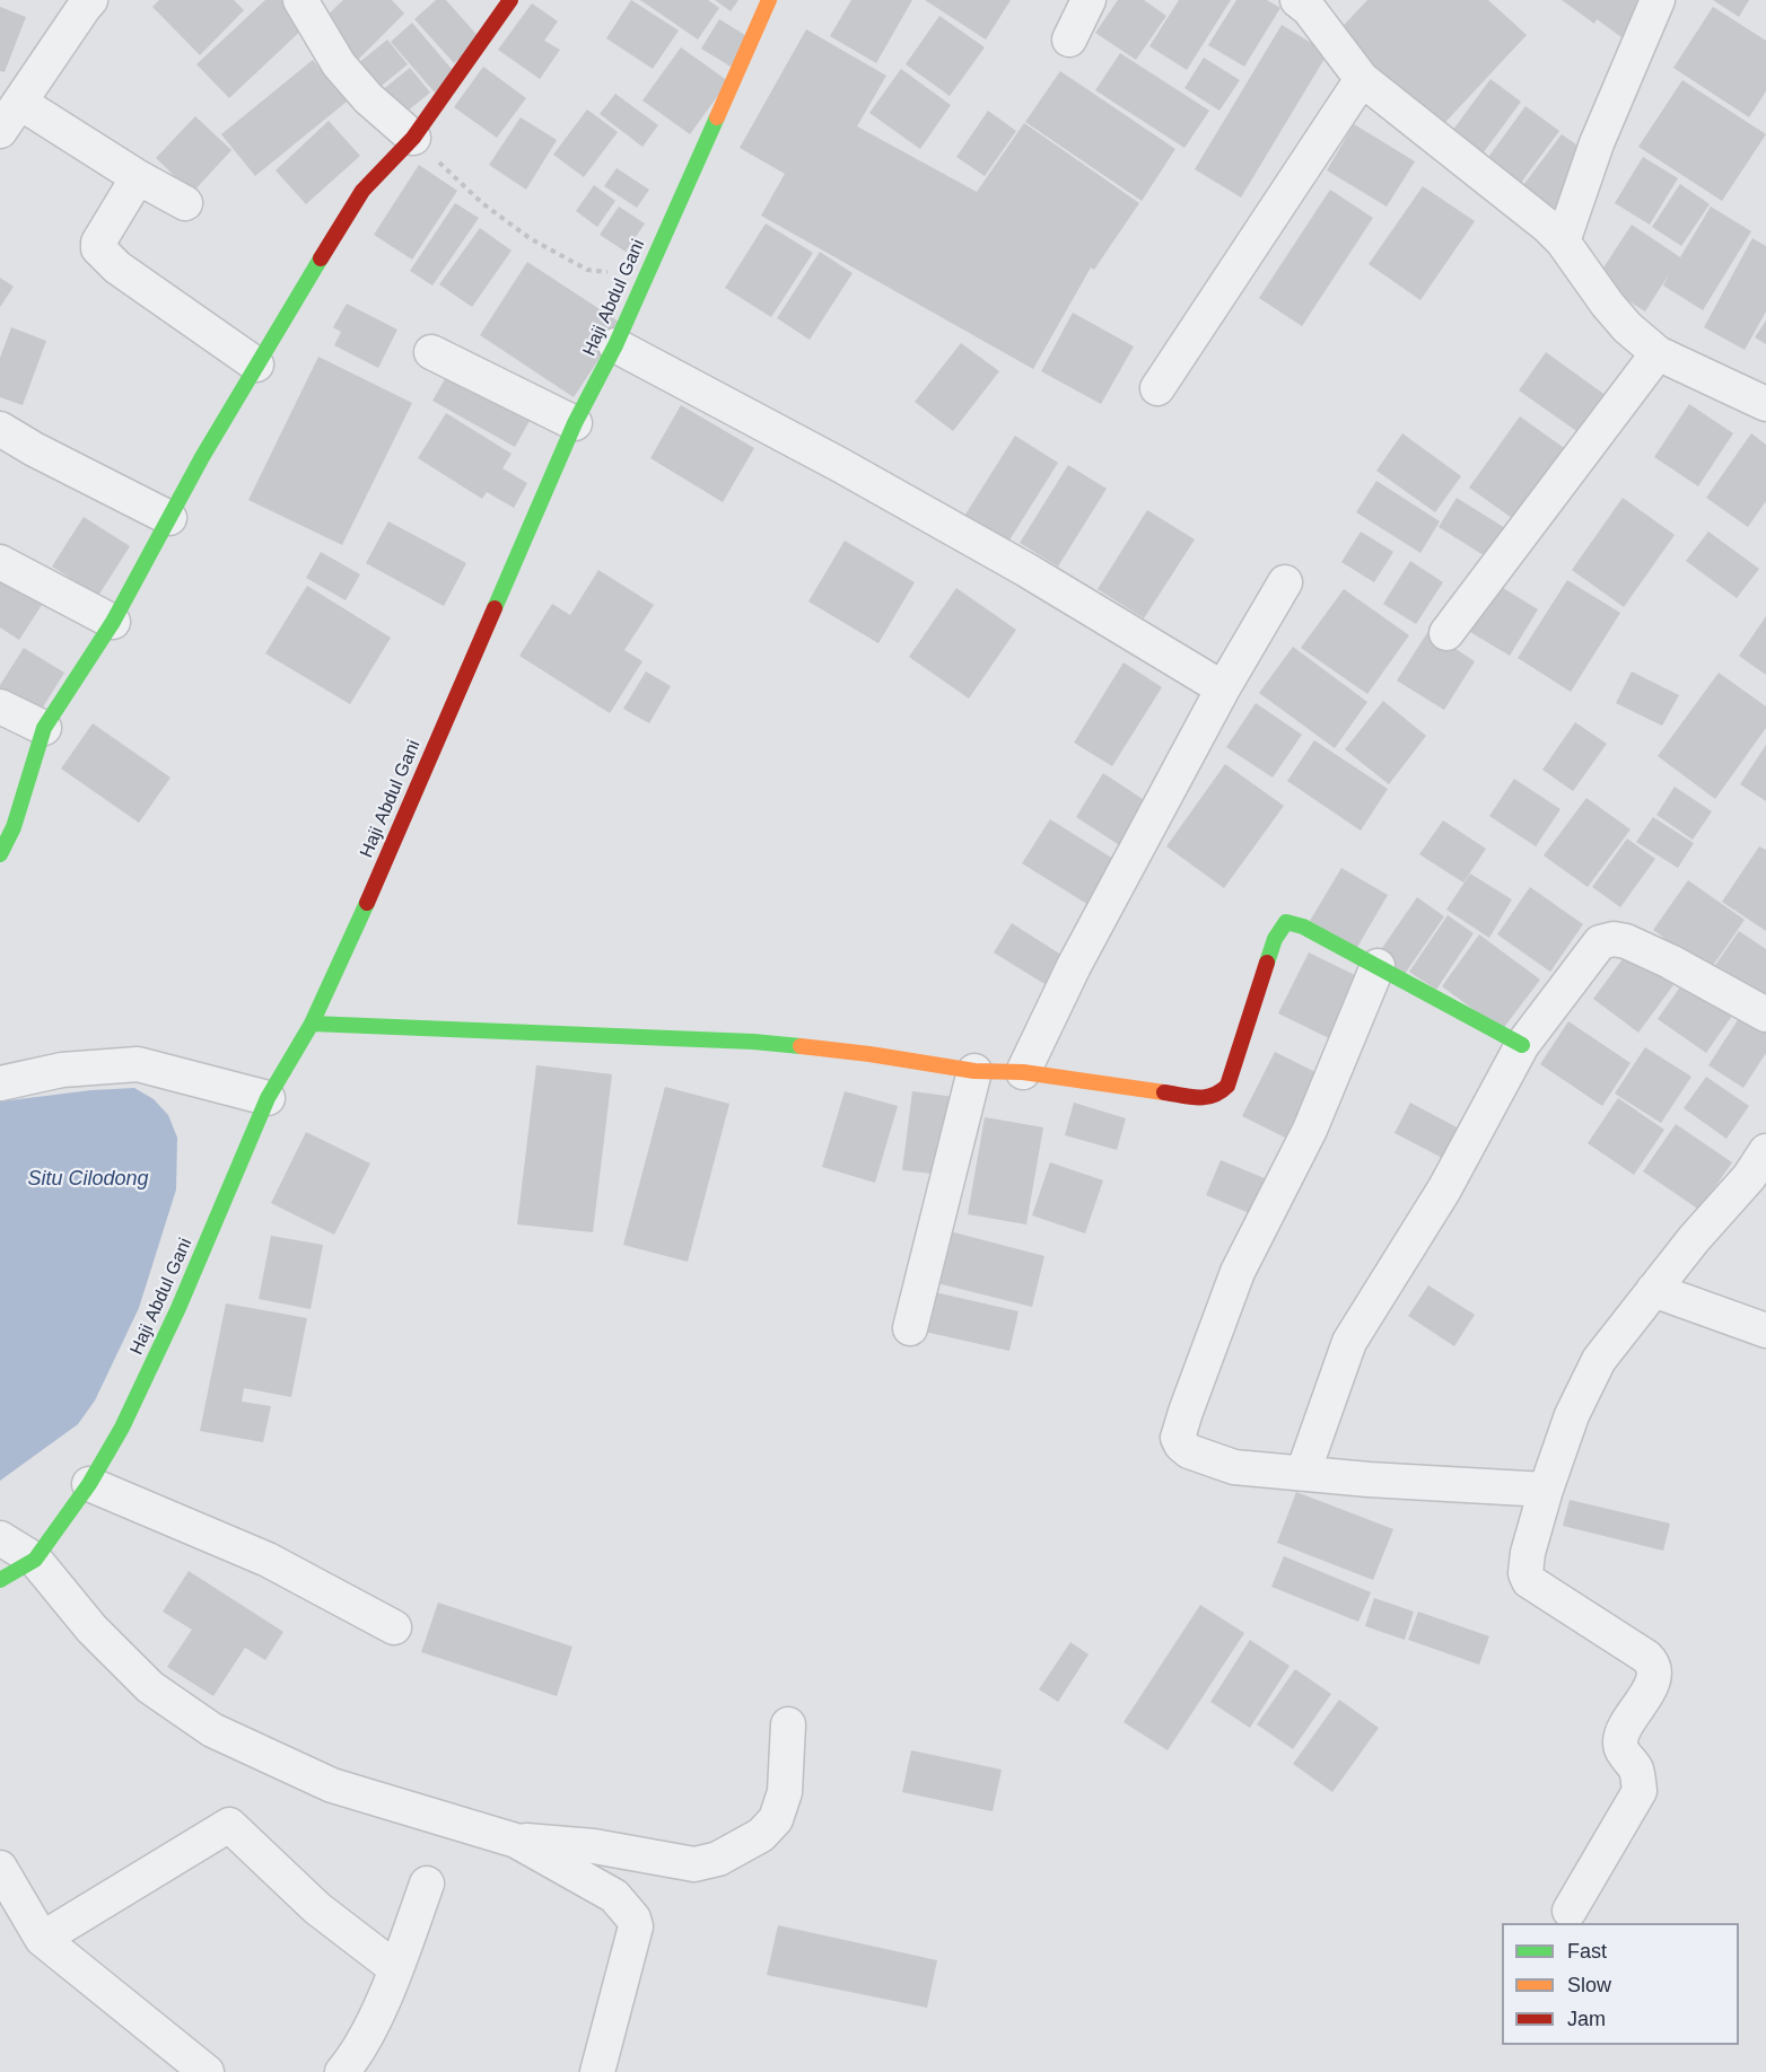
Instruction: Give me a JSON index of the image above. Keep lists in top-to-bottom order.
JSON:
{
  "streets": {
    "street": ["Haji Abdul Gani"]
  },
  "water": ["Situ Cilodong"],
  "legend": ["Fast", "Slow", "Jam"]
}
